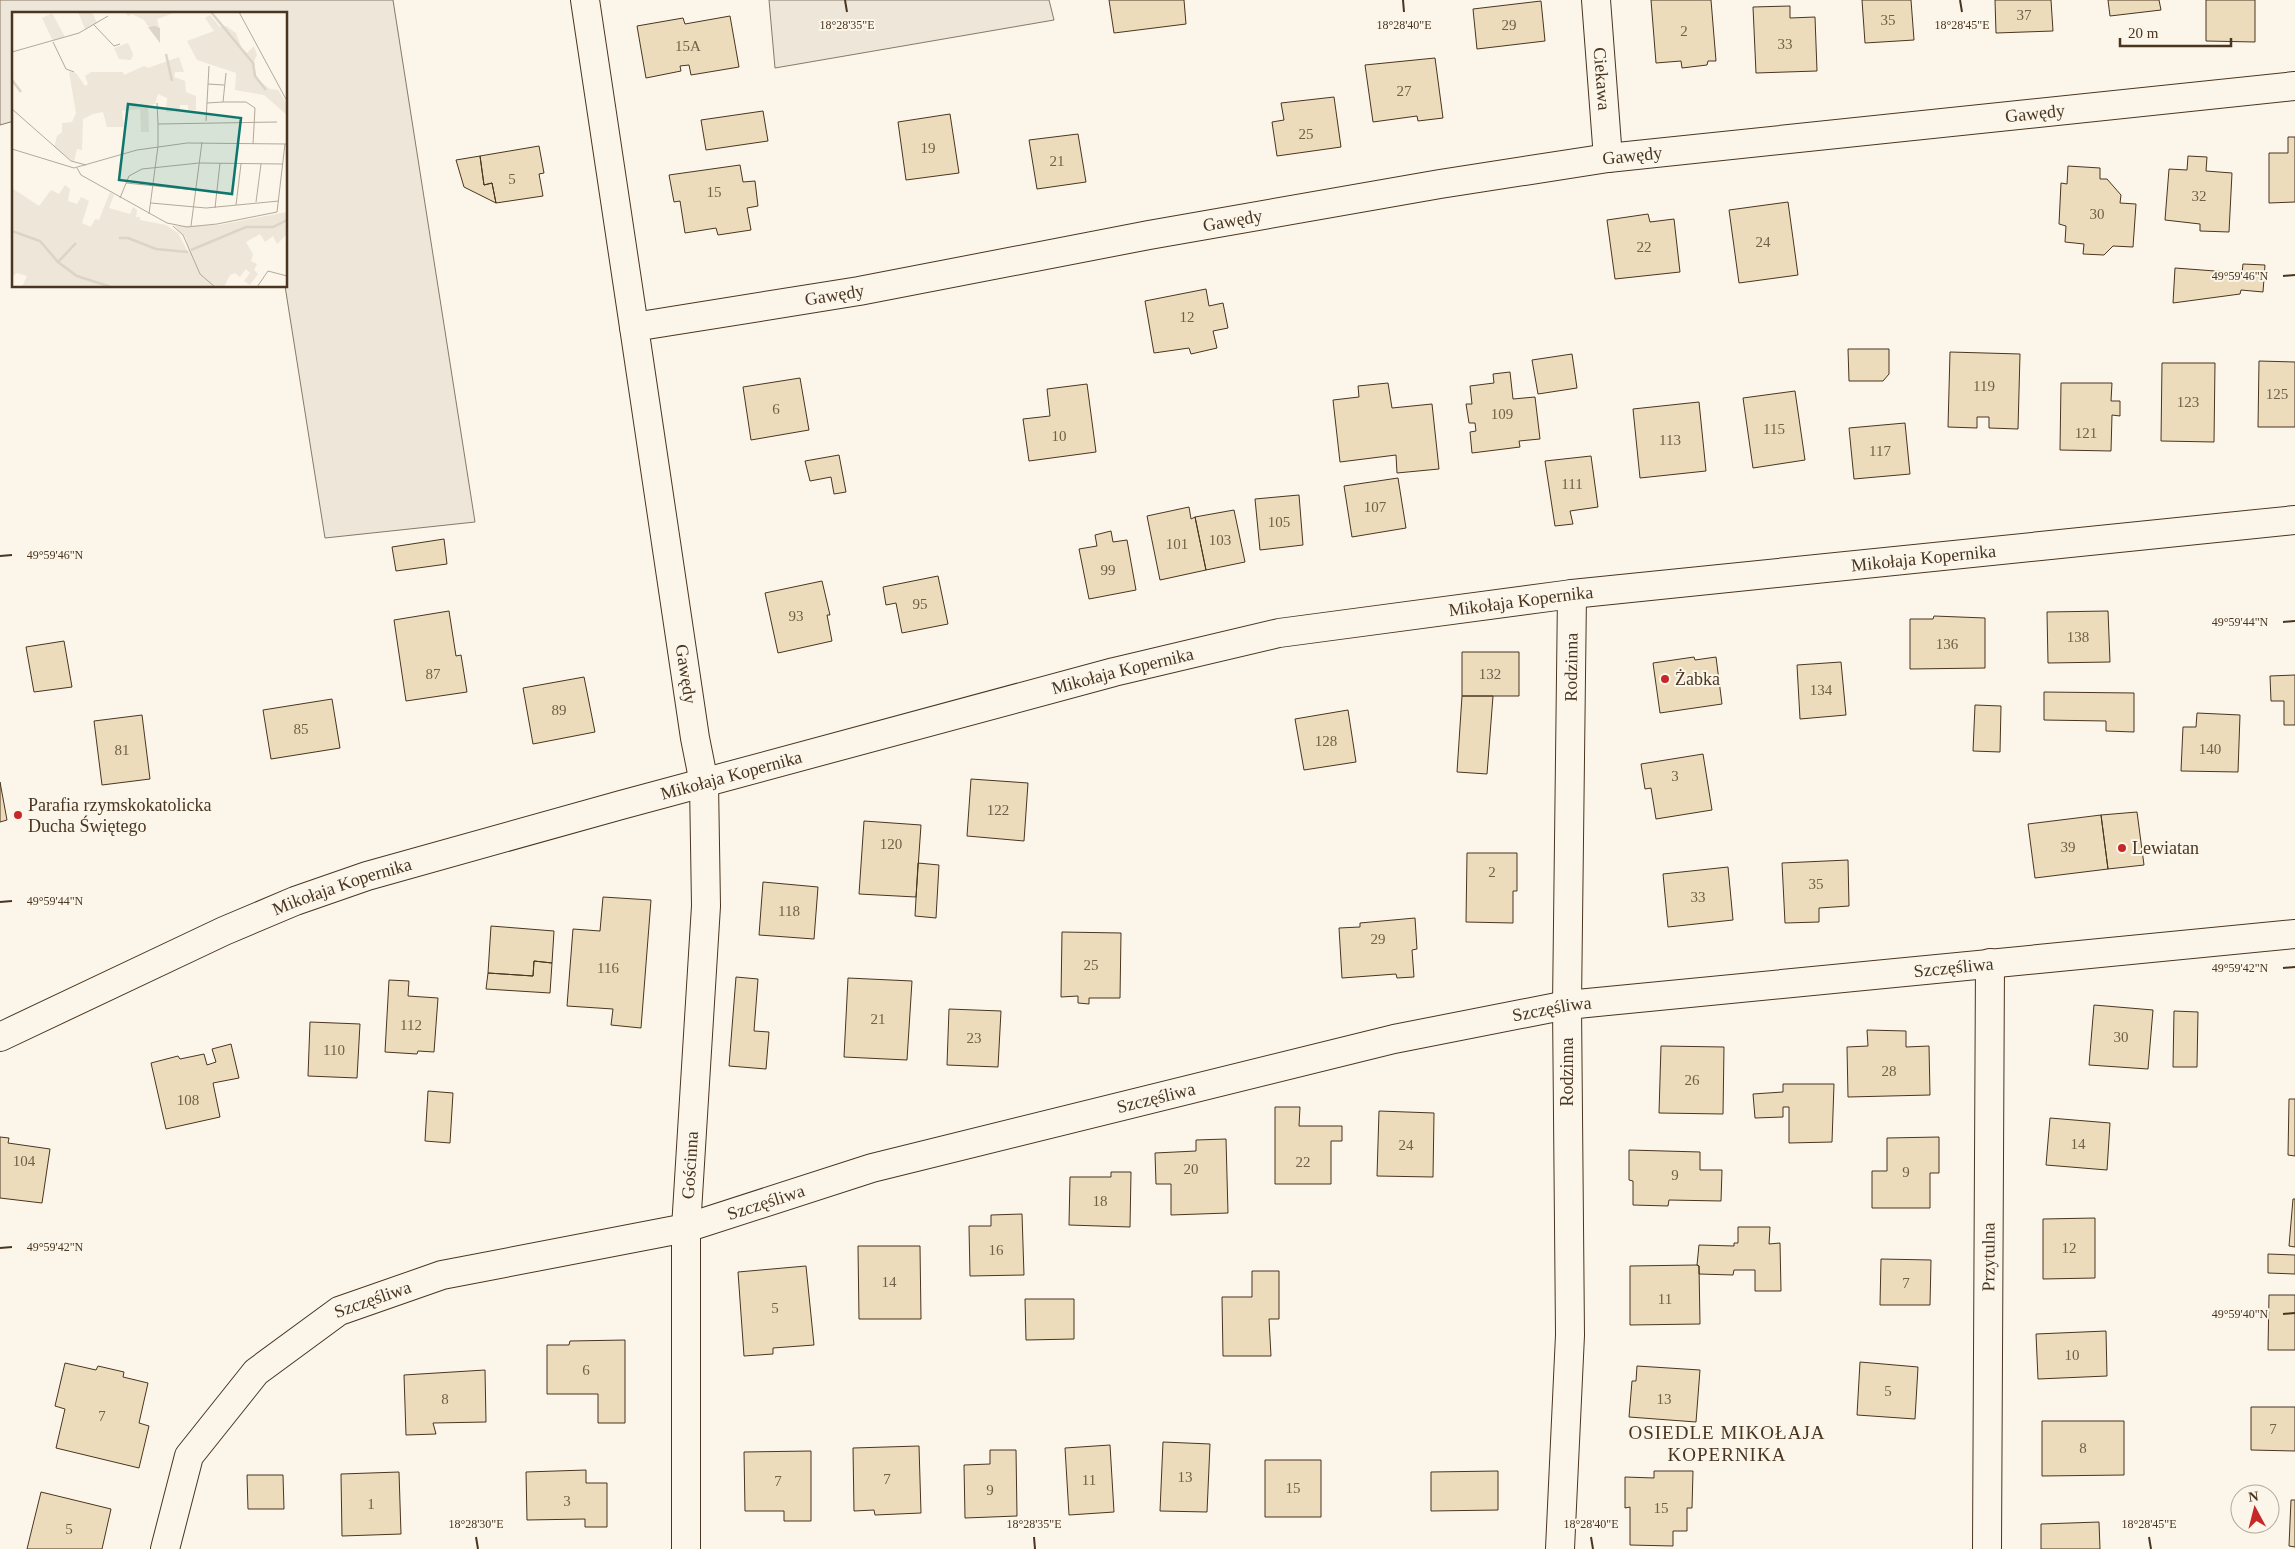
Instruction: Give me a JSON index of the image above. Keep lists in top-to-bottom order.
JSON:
{
  "streets": {
    "street": [
      "Ciekawa",
      "Gawędy",
      "Mikołaja Kopernika",
      "Rodzinna",
      "Szczęśliwa",
      "Gościnna",
      "Przytulna"
    ]
  },
  "crossings": [
    ["Ciekawa", "Gawędy"],
    ["Gawędy", "Mikołaja Kopernika"],
    ["Gawędy", "Gościnna"],
    ["Mikołaja Kopernika", "Rodzinna"],
    ["Mikołaja Kopernika", "Gościnna"],
    ["Rodzinna", "Szczęśliwa"],
    ["Szczęśliwa", "Gościnna"],
    ["Szczęśliwa", "Przytulna"]
  ],
  "districts": ["OSIEDLE MIKOŁAJA KOPERNIKA"],
  "places": ["Żabka", "Parafia rzymskokatolicka Ducha Świętego", "Lewiatan"],
  "house_numbers": [
    "37",
    "35",
    "29",
    "2",
    "33",
    "15A",
    "27",
    "25",
    "19",
    "21",
    "5",
    "15",
    "32",
    "30",
    "24",
    "22",
    "12",
    "119",
    "125",
    "123",
    "6",
    "109",
    "115",
    "121",
    "10",
    "113",
    "117",
    "111",
    "107",
    "105",
    "103",
    "101",
    "99",
    "95",
    "93",
    "138",
    "136",
    "87",
    "132",
    "134",
    "89",
    "85",
    "128",
    "140",
    "81",
    "3",
    "122",
    "120",
    "39",
    "2",
    "35",
    "33",
    "118",
    "29",
    "25",
    "116",
    "21",
    "112",
    "30",
    "23",
    "110",
    "28",
    "26",
    "108",
    "14",
    "24",
    "104",
    "22",
    "20",
    "9",
    "9",
    "18",
    "12",
    "16",
    "14",
    "7",
    "11",
    "5",
    "10",
    "6",
    "5",
    "8",
    "13",
    "7",
    "7",
    "8",
    "13",
    "7",
    "11",
    "7",
    "15",
    "9",
    "3",
    "1",
    "15",
    "5"
  ],
  "scale_bar": "20 m",
  "north": "top",
  "coordinates": [
    "18°28'35\"E",
    "18°28'40\"E",
    "18°28'45\"E",
    "49°59'46\"N",
    "49°59'44\"N",
    "49°59'42\"N",
    "49°59'40\"N",
    "18°28'30\"E"
  ]
}
